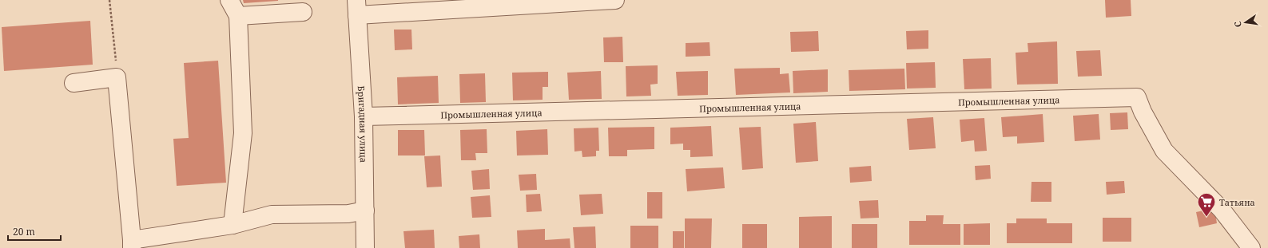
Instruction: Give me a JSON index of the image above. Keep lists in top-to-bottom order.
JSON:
{
  "streets": {
    "street": ["Промышленная улица", "Бригадная улица"]
  },
  "crossings": [
    ["Промышленная улица", "Бригадная улица"]
  ],
  "places": {
    "supermarket": ["Татьяна"]
  },
  "scale_bar": "20 m",
  "north": "left"
}
